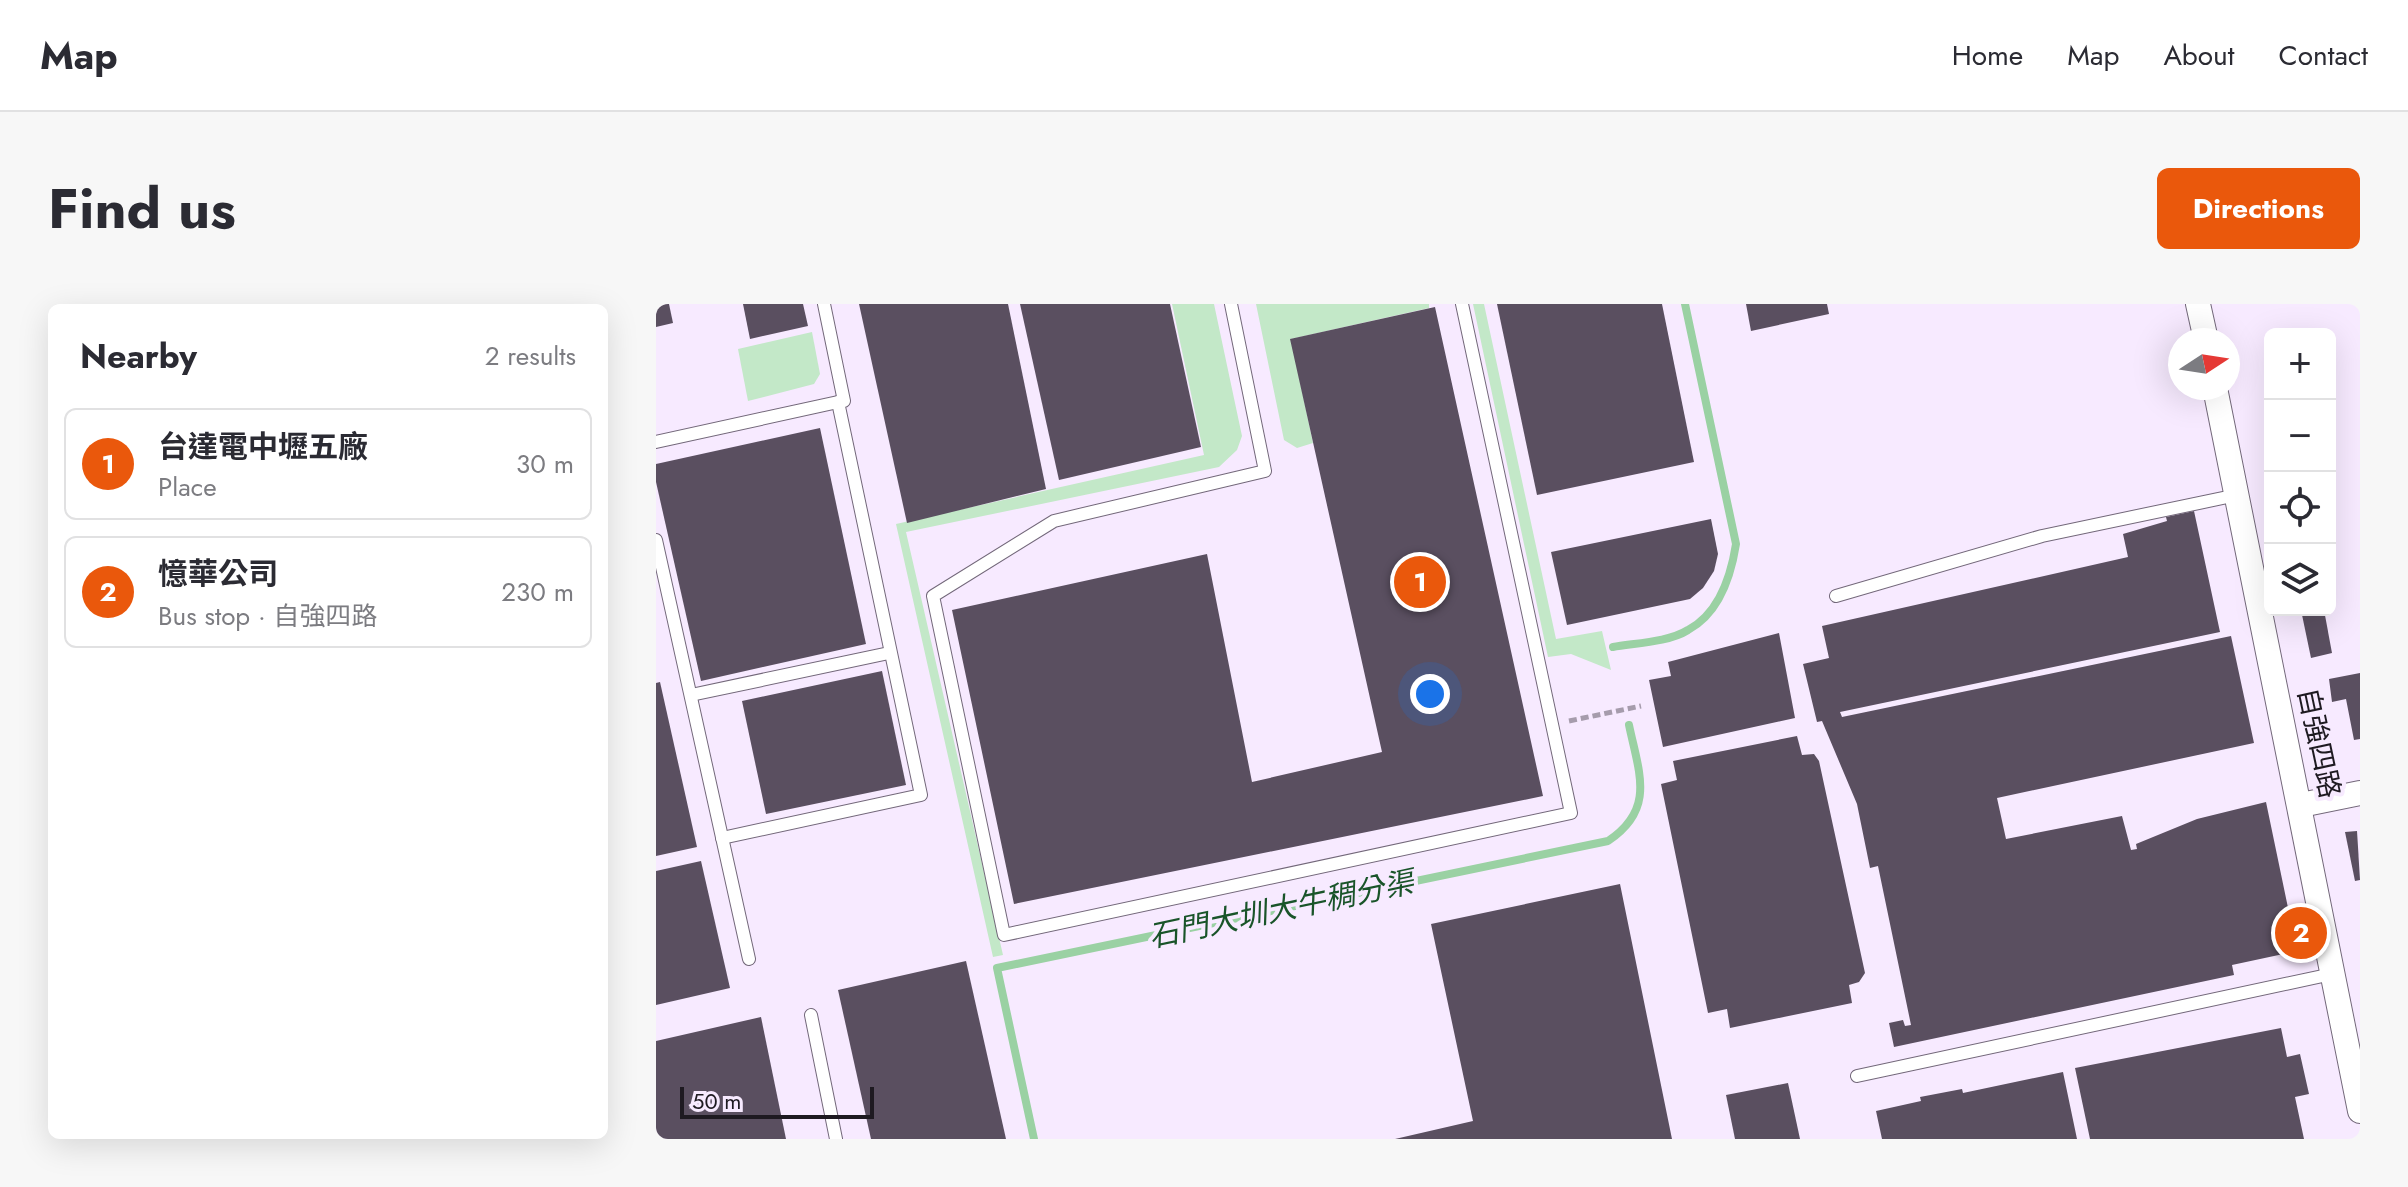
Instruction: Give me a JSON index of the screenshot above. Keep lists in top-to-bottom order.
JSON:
{
  "streets": {
    "street": ["自強四路"]
  },
  "water": ["石門大圳大牛稠分渠"],
  "scale_bar": "50 m",
  "north": "right",
  "page": {
    "header": "Map",
    "nav": [
      "Home",
      "Map",
      "About",
      "Contact"
    ],
    "title": "Find us",
    "buttons": "Directions",
    "heading": ["Nearby", "2 results"],
    "map_buttons": ["+", "−"],
    "list": [
      {
        "mark": "1",
        "name": "台達電中壢五廠",
        "note": "Place",
        "value": "30 m"
      },
      {
        "mark": "2",
        "name": "憶華公司",
        "note": "Bus stop · 自強四路",
        "value": "230 m"
      }
    ],
    "pins": ["1", "2"],
    "scale": "50 m"
  }
}
